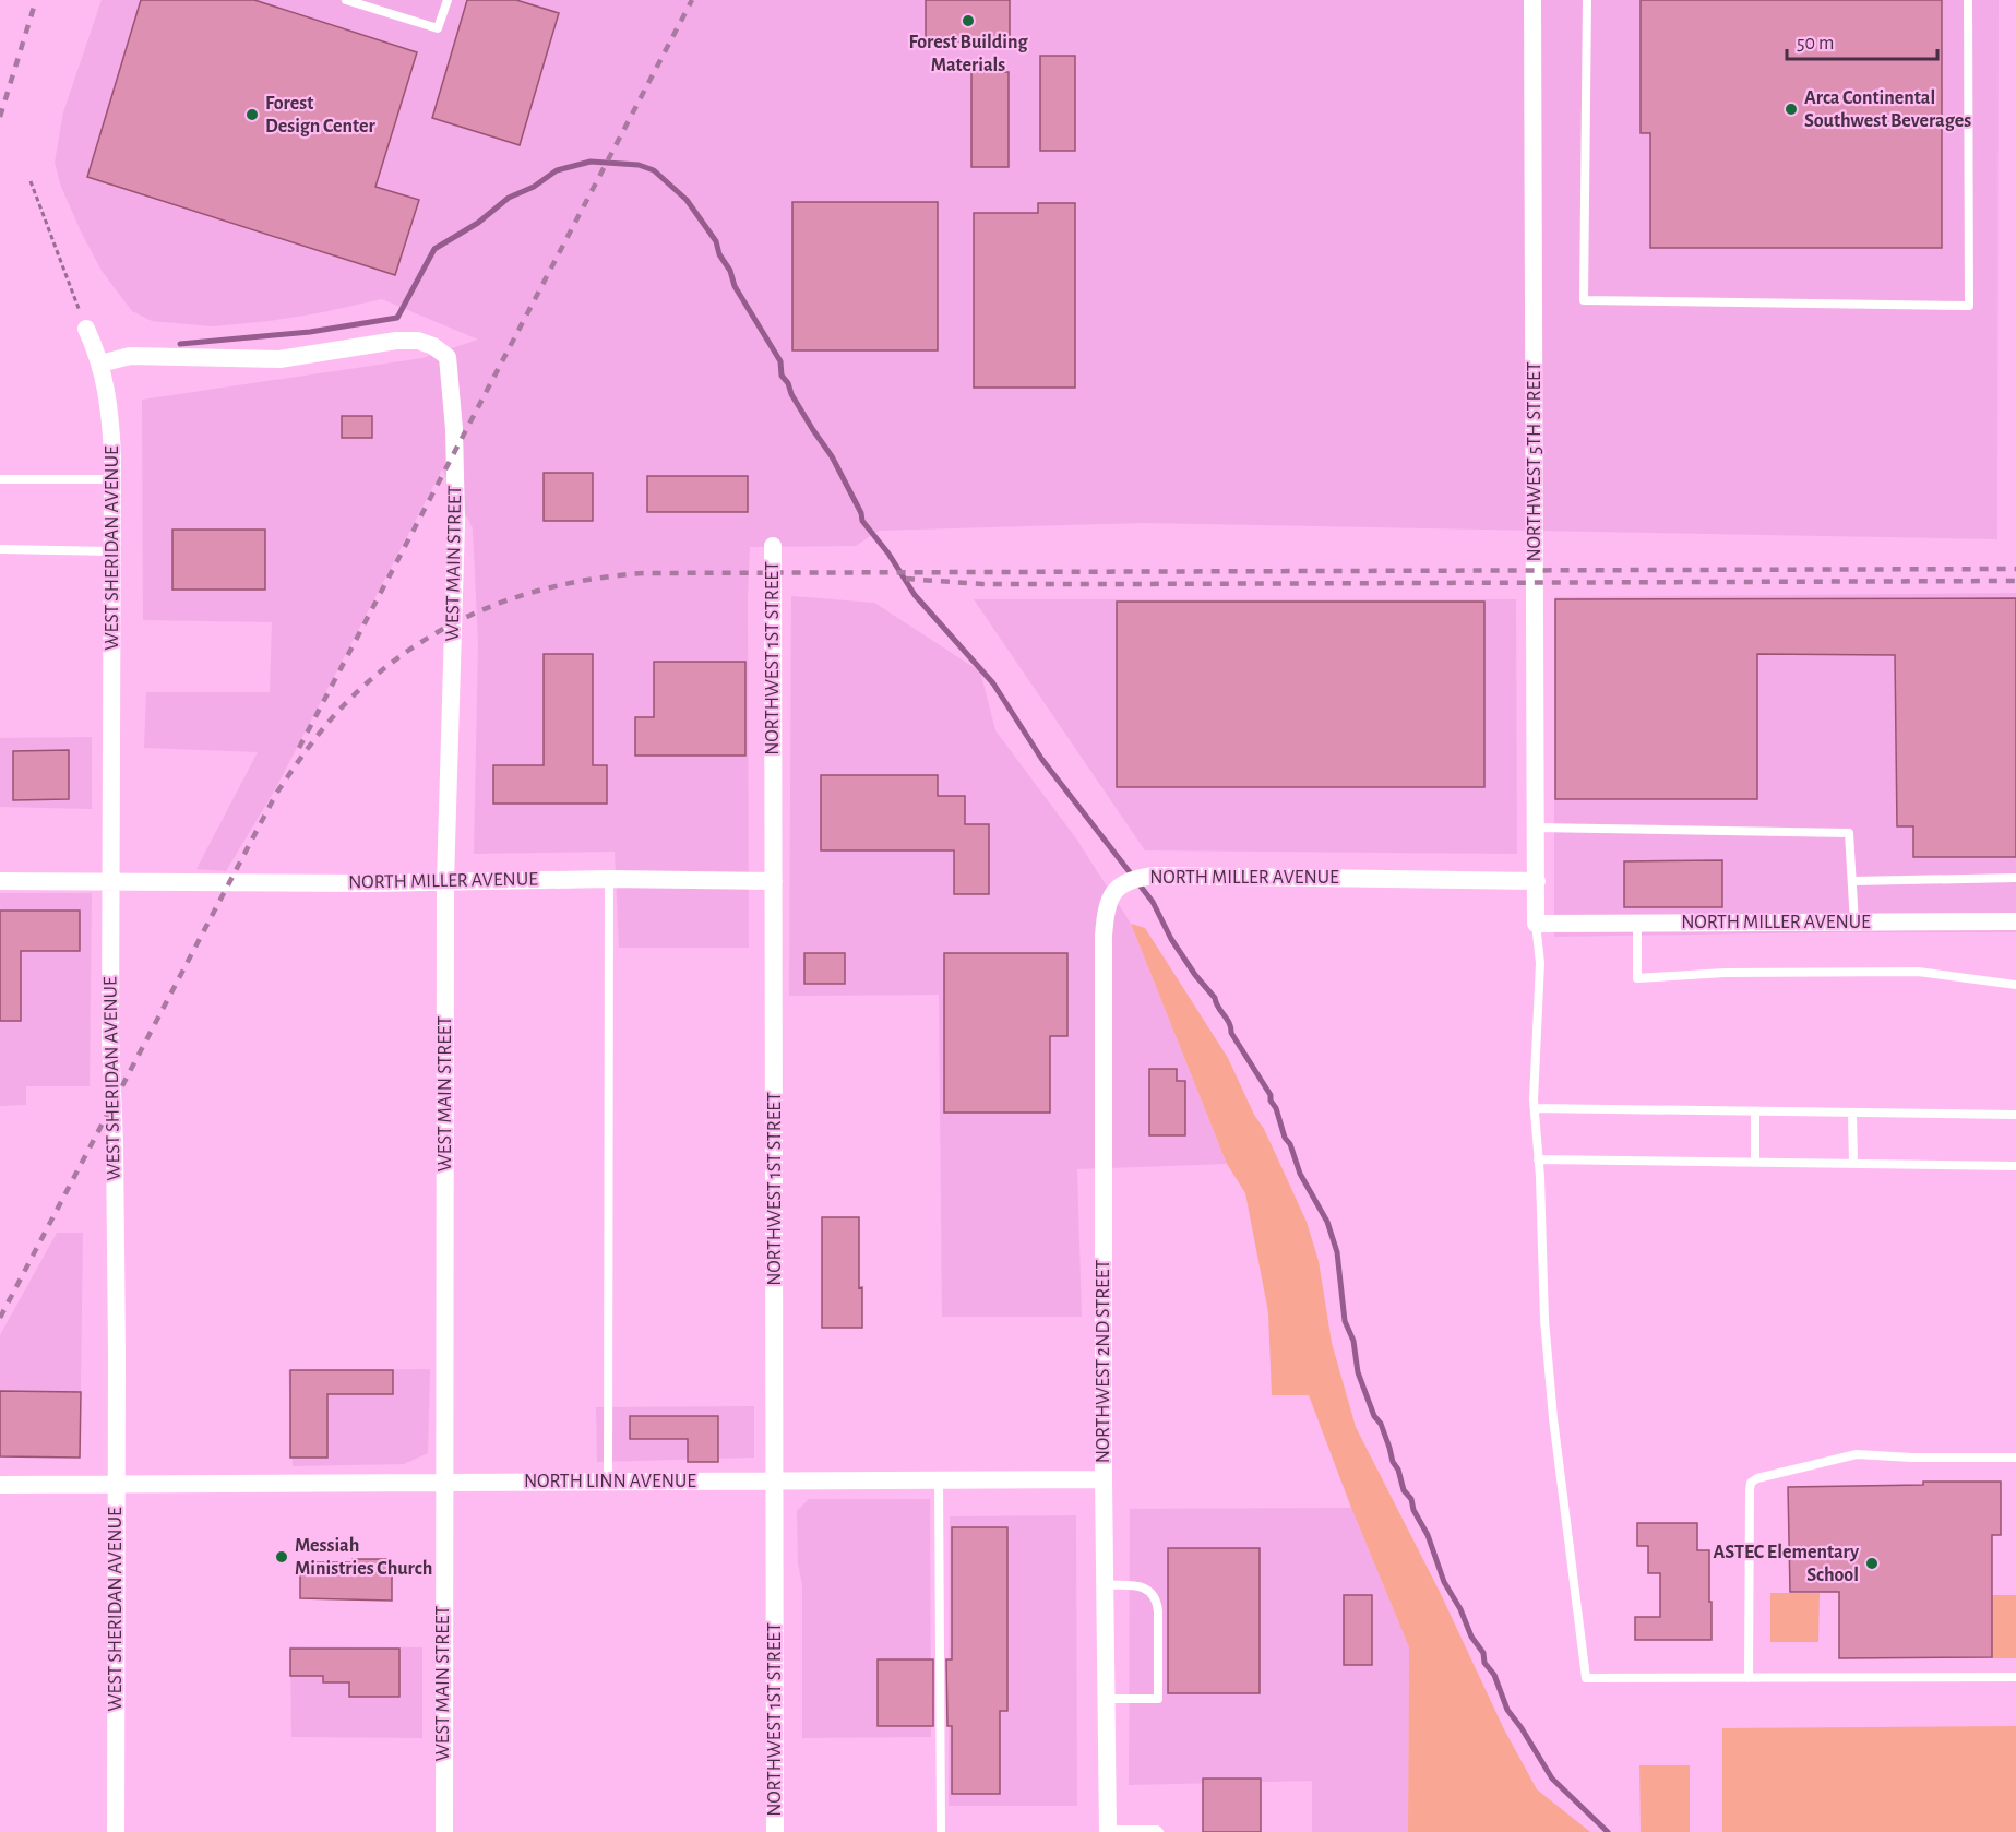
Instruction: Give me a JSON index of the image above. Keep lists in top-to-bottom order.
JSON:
{
  "streets": {
    "street": [
      "NORTHWEST 5TH STREET",
      "WEST SHERIDAN AVENUE",
      "WEST MAIN STREET",
      "NORTHWEST 1ST STREET",
      "NORTH MILLER AVENUE",
      "NORTHWEST 2ND STREET",
      "NORTH LINN AVENUE"
    ]
  },
  "crossings": [
    ["NORTHWEST 5TH STREET", "NORTH MILLER AVENUE"],
    ["WEST SHERIDAN AVENUE", "WEST MAIN STREET"],
    ["WEST SHERIDAN AVENUE", "NORTH MILLER AVENUE"],
    ["WEST SHERIDAN AVENUE", "NORTH LINN AVENUE"],
    ["WEST MAIN STREET", "NORTH MILLER AVENUE"],
    ["WEST MAIN STREET", "NORTH LINN AVENUE"],
    ["NORTHWEST 1ST STREET", "NORTH MILLER AVENUE"],
    ["NORTHWEST 1ST STREET", "NORTH LINN AVENUE"],
    ["NORTH MILLER AVENUE", "NORTHWEST 2ND STREET"],
    ["NORTHWEST 2ND STREET", "NORTH LINN AVENUE"]
  ],
  "places": [
    "Forest Building Materials",
    "Arca Continental Southwest Beverages",
    "Forest Design Center",
    "Messiah Ministries Church",
    "ASTEC Elementary School"
  ],
  "scale_bar": "50 m"
}
